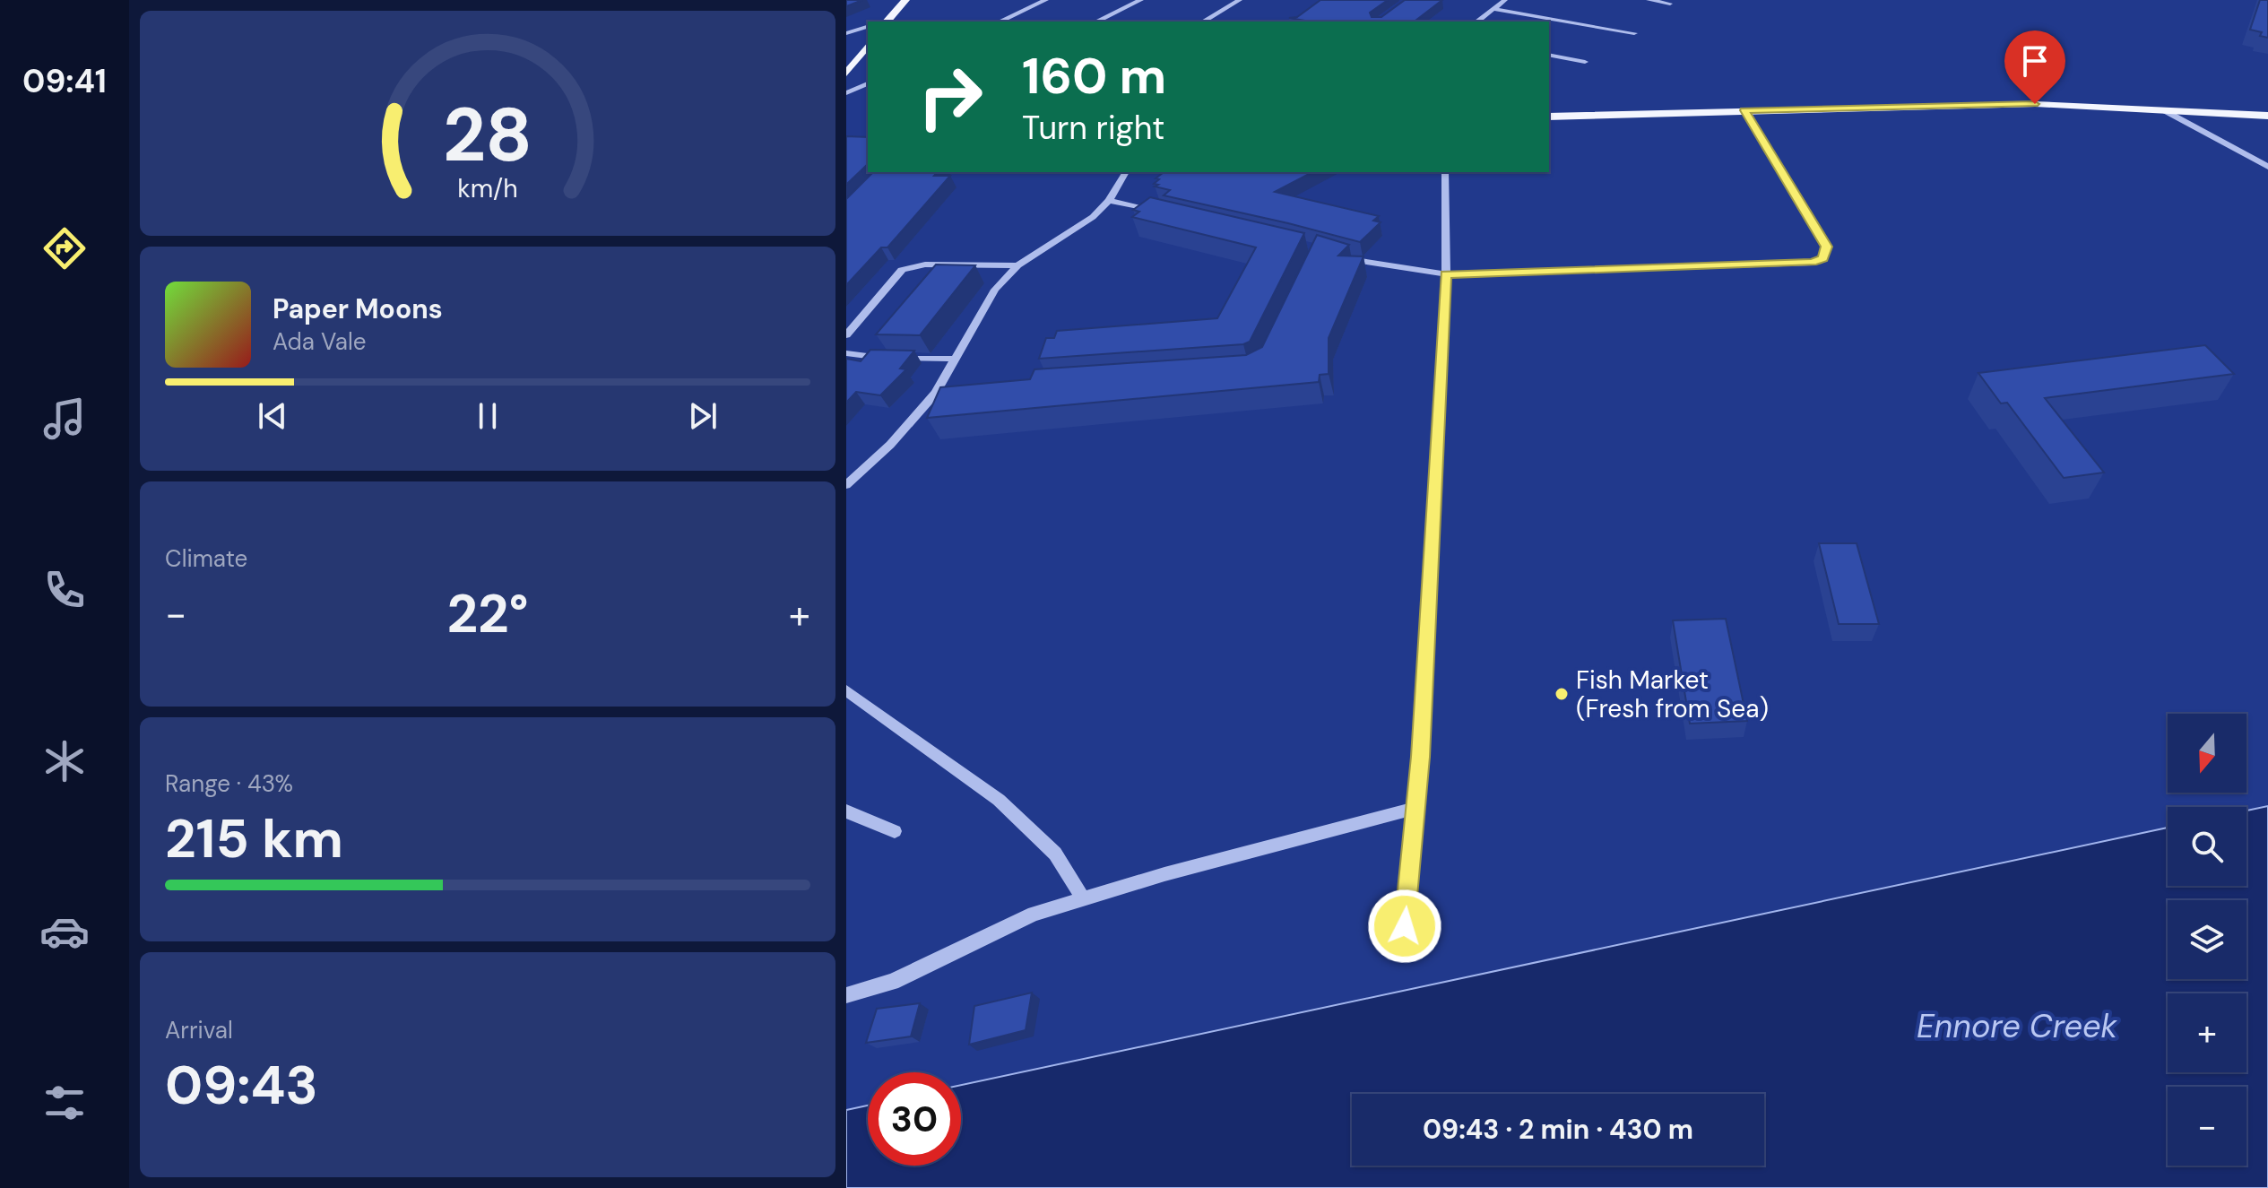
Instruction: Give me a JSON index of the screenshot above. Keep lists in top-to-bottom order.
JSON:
{
  "water": ["Ennore Creek"],
  "places": ["Fish Market (Fresh from Sea)"],
  "north": "bottom",
  "page": {
    "tabs": "09:41",
    "turn": ["160 m", "Turn right"],
    "song": ["Paper Moons", "Ada Vale"],
    "tile": [
      "Climate",
      ["Range · 43%", "215 km"],
      ["Arrival", "09:43"]
    ],
    "heat": ["−", "22°", "+"],
    "map_buttons": ["+", "−"],
    "limit": "30",
    "trip": "09:43 · 2 min · 430 m",
    "gauge": ["28", "km/h"]
  }
}
